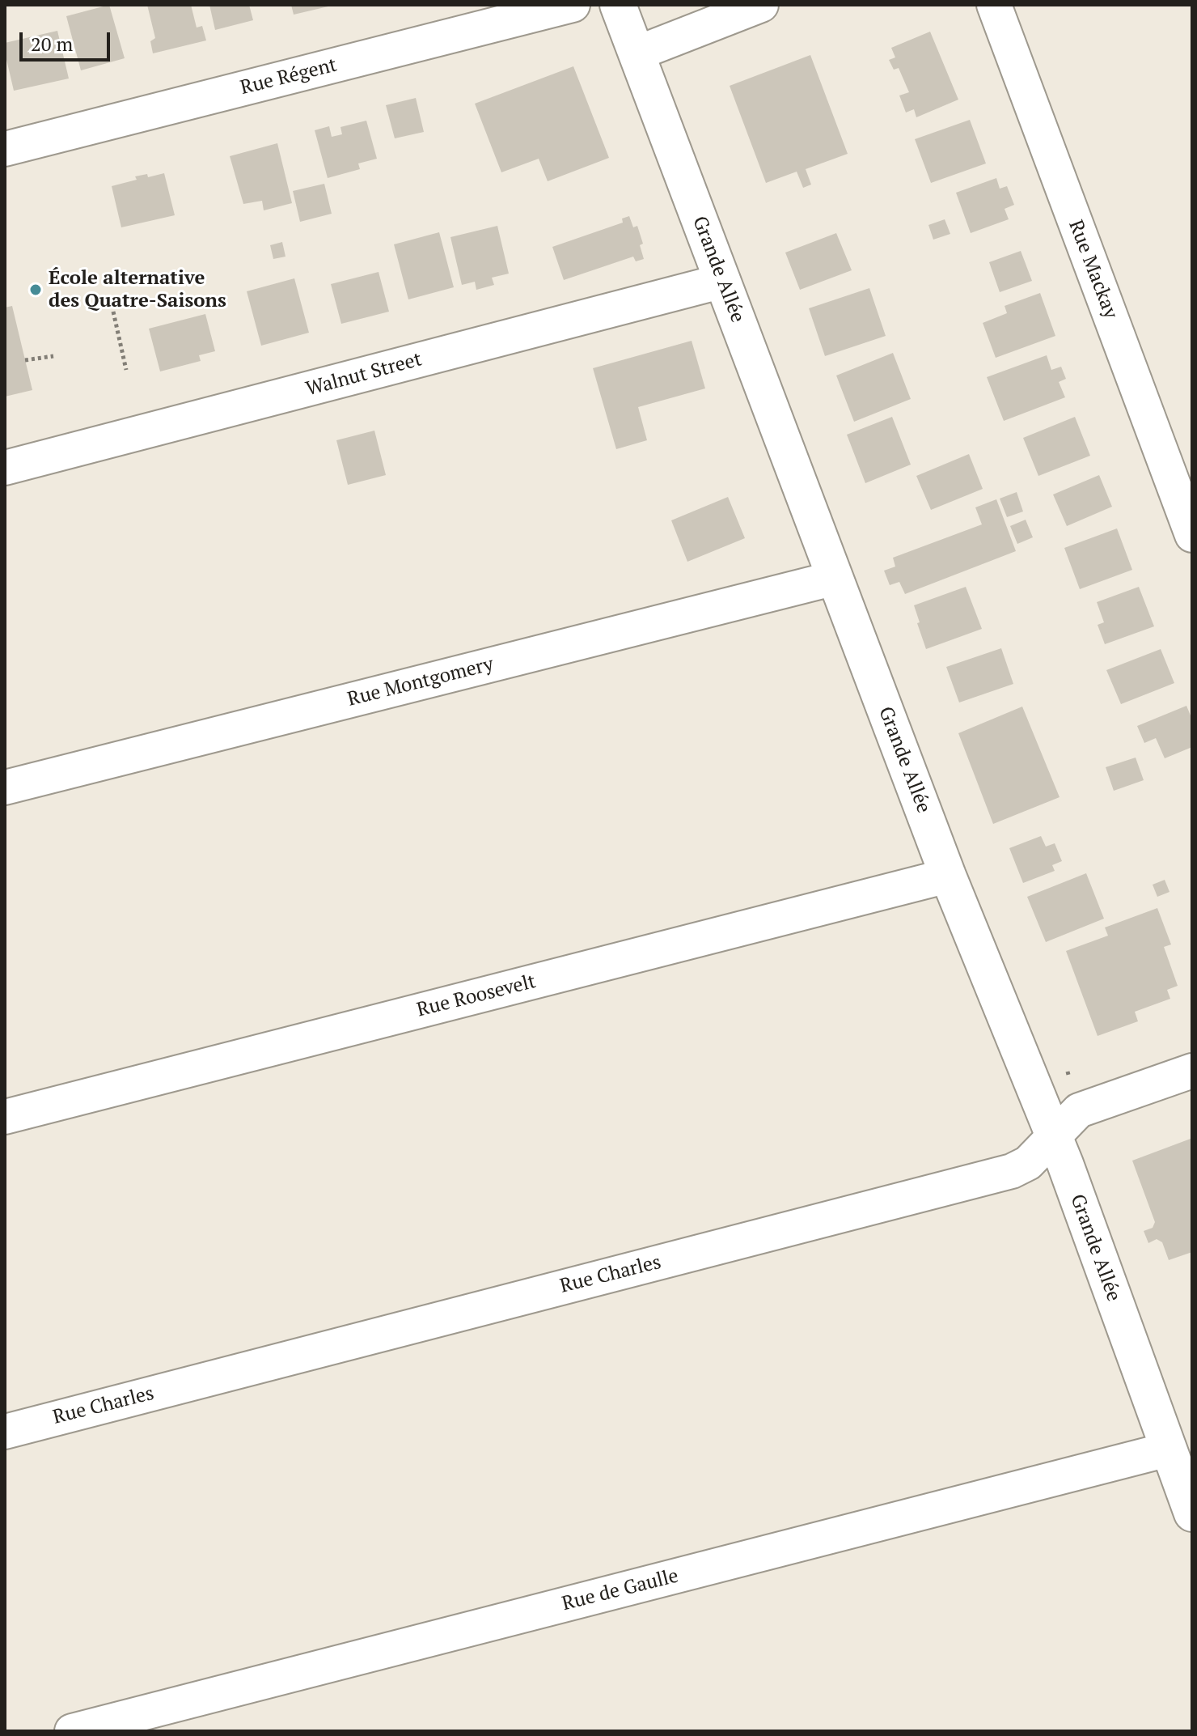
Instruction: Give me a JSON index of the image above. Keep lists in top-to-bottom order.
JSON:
{
  "streets": {
    "main road": ["Grande Allée"],
    "street": [
      "Rue Régent",
      "Rue Mackay",
      "Walnut Street",
      "Rue Montgomery",
      "Rue Roosevelt",
      "Rue Charles",
      "Rue de Gaulle"
    ]
  },
  "crossings": [
    ["Grande Allée", "Walnut Street"],
    ["Grande Allée", "Rue Montgomery"],
    ["Grande Allée", "Rue Roosevelt"],
    ["Grande Allée", "Rue Charles"],
    ["Grande Allée", "Rue de Gaulle"]
  ],
  "places": ["École alternative des Quatre-Saisons"],
  "scale_bar": "20 m"
}
